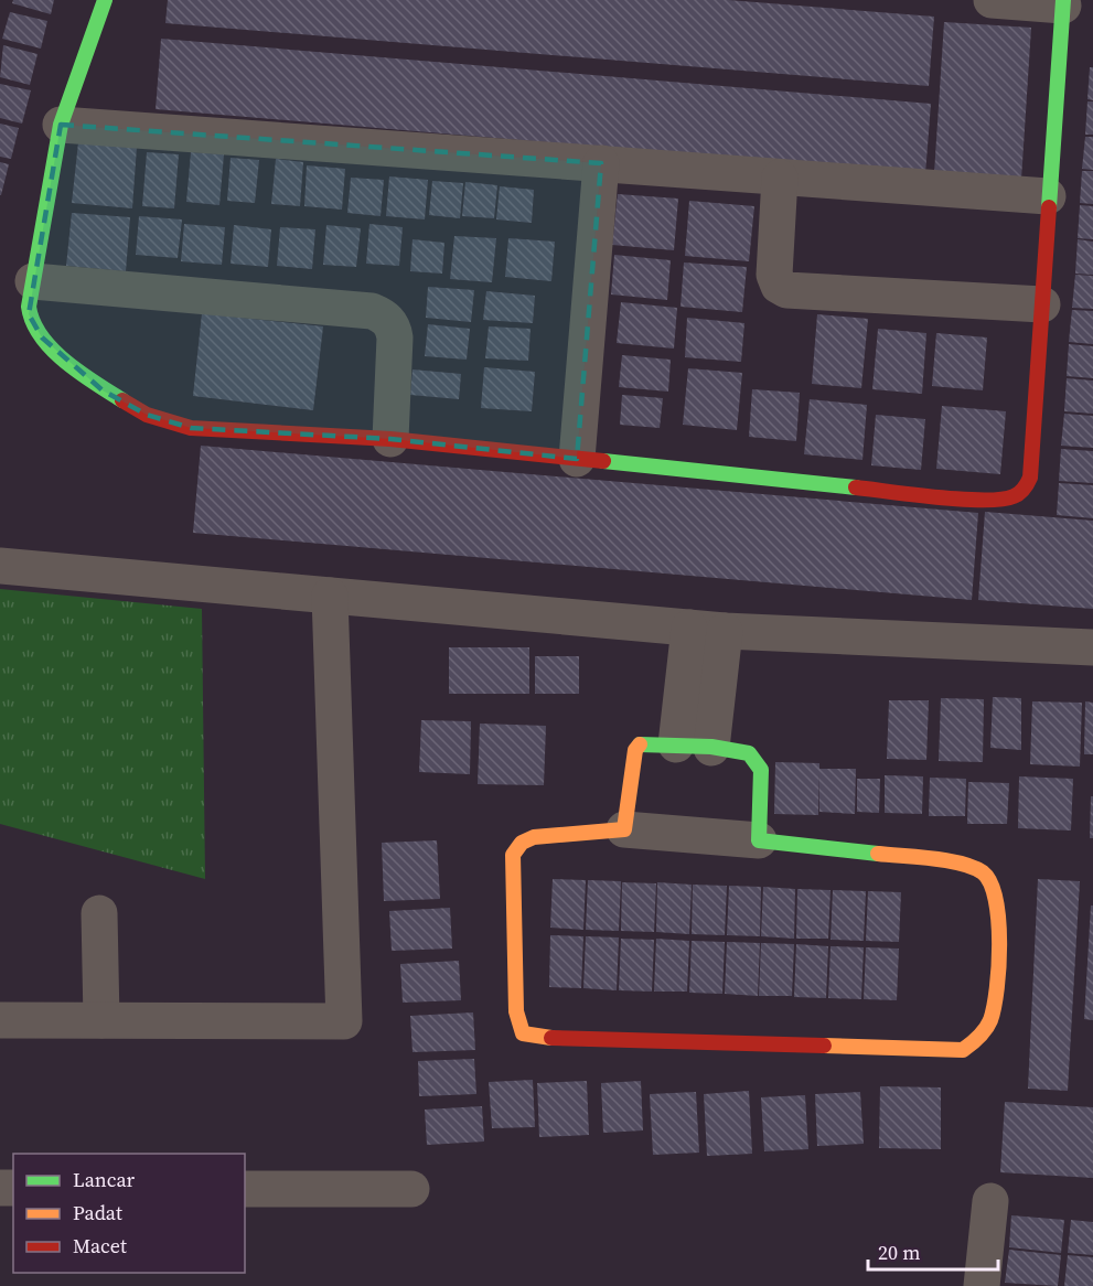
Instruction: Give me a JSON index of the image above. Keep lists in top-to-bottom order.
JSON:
{
  "legend": ["Lancar", "Padat", "Macet"],
  "scale_bar": "20 m"
}
